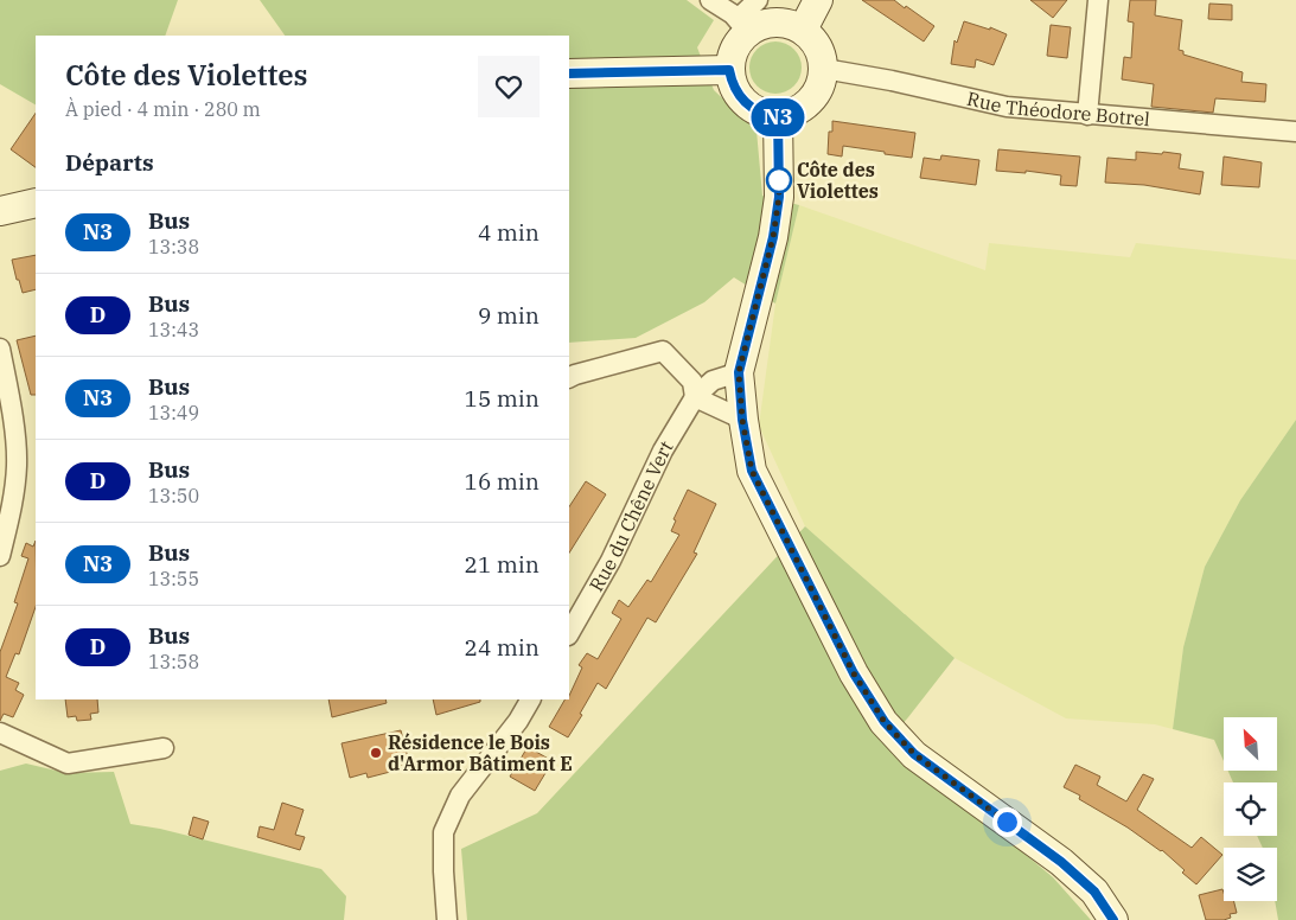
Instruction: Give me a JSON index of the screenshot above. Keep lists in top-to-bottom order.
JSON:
{
  "streets": {
    "street": ["Rue Théodore Botrel", "Rue du Chêne Vert"]
  },
  "places": ["Côte des Violettes", "Résidence le Bois d'Armor Bâtiment E"],
  "lines": ["bus line N3"],
  "north": "top left",
  "page": {
    "on_map": "N3",
    "heading": [
      ["Côte des Violettes", "À pied · 4 min · 280 m"],
      "Départs"
    ],
    "list": [
      {
        "mark": "N3",
        "name": "Bus",
        "note": "13:38",
        "value": "4 min"
      },
      {
        "mark": "D",
        "name": "Bus",
        "note": "13:43",
        "value": "9 min"
      },
      {
        "mark": "N3",
        "name": "Bus",
        "note": "13:49",
        "value": "15 min"
      },
      {
        "mark": "D",
        "name": "Bus",
        "note": "13:50",
        "value": "16 min"
      },
      {
        "mark": "N3",
        "name": "Bus",
        "note": "13:55",
        "value": "21 min"
      },
      {
        "mark": "D",
        "name": "Bus",
        "note": "13:58",
        "value": "24 min"
      }
    ]
  }
}
